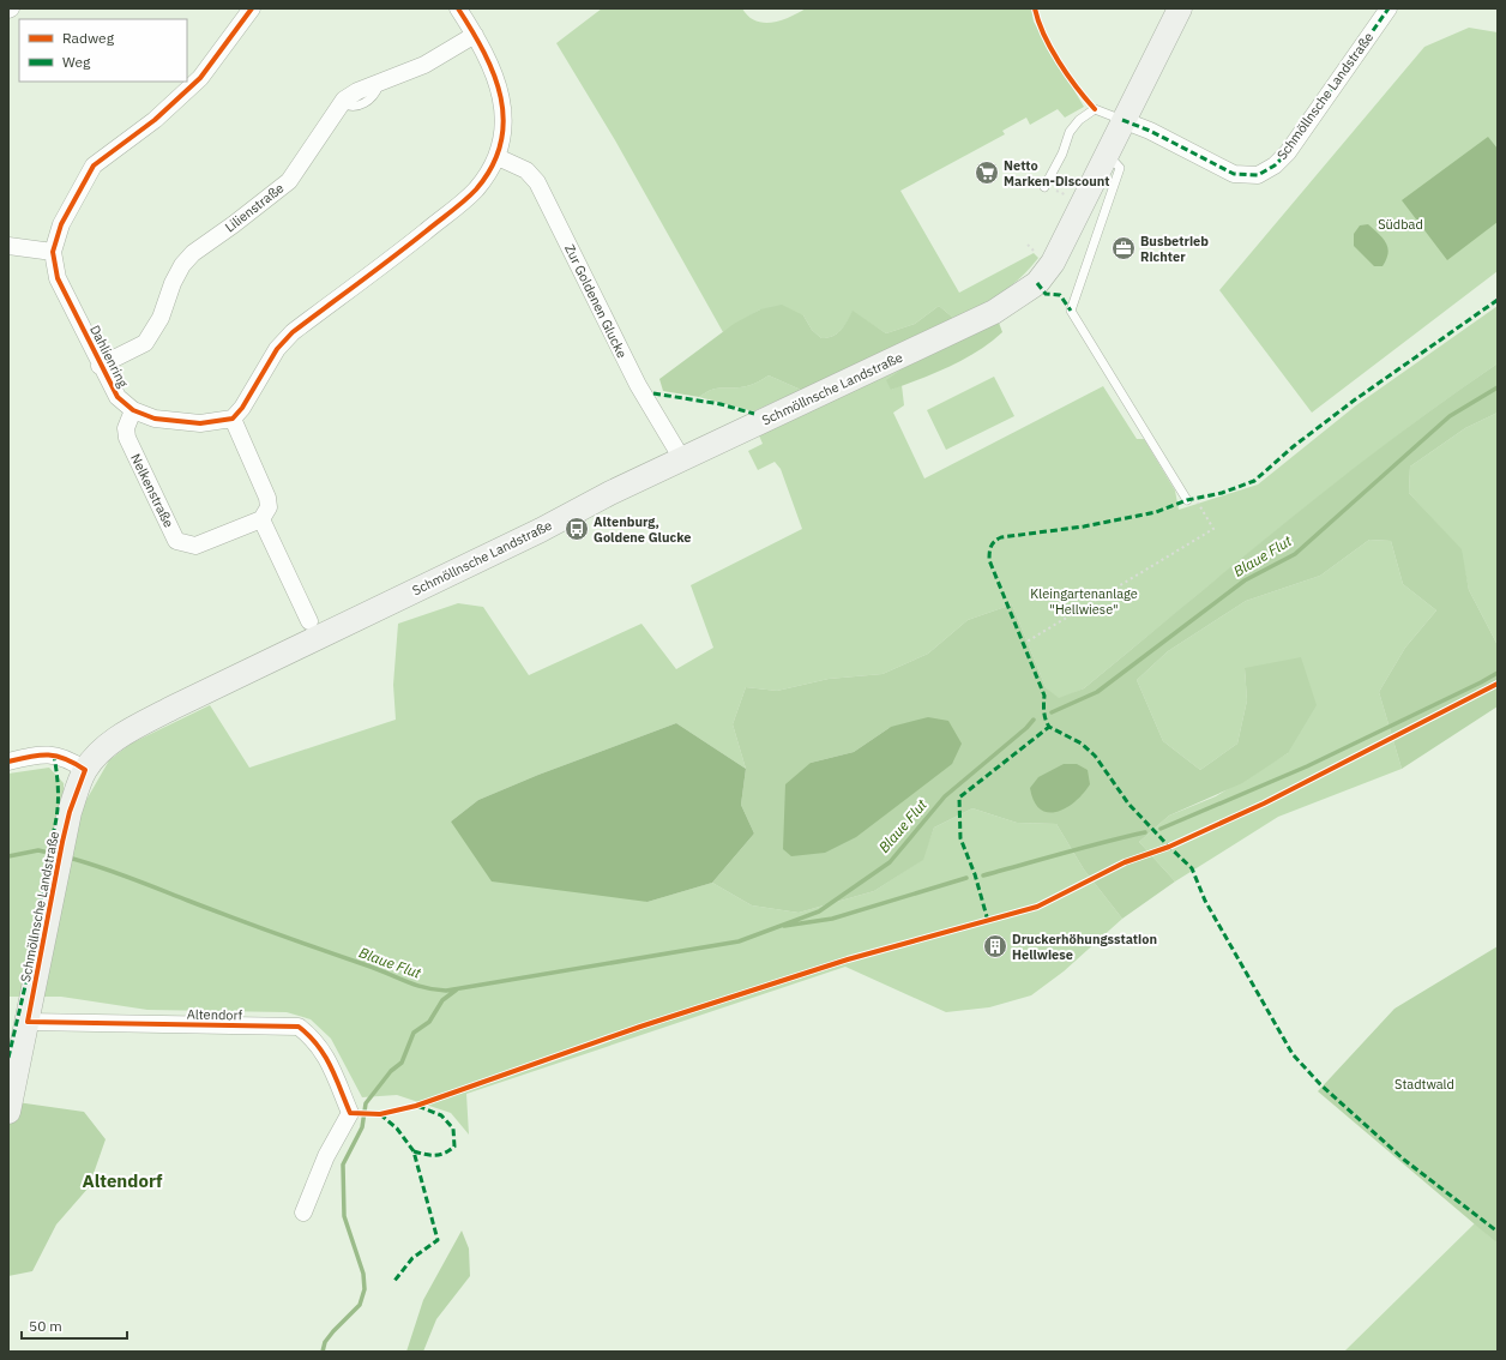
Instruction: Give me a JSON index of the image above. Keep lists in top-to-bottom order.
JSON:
{
  "streets": {
    "main road": ["Schmöllnsche Landstraße"],
    "street": [
      "Lilienstraße",
      "Zur Goldenen Glucke",
      "Dahlienring",
      "Nelkenstraße",
      "Altendorf"
    ]
  },
  "crossings": [
    ["Schmöllnsche Landstraße", "Zur Goldenen Glucke"],
    ["Schmöllnsche Landstraße", "Altendorf"],
    ["Lilienstraße", "Dahlienring"],
    ["Dahlienring", "Nelkenstraße"]
  ],
  "districts": ["Altendorf"],
  "water": ["Blaue Flut"],
  "parks": ["Südbad", "Kleingartenanlage \"Hellwiese\"", "Stadtwald"],
  "places": {
    "supermarket": ["Netto Marken-Discount"],
    "office": ["Busbetrieb Richter"],
    "bus stop": ["Altenburg, Goldene Glucke"],
    "building": ["Druckerhöhungsstation Hellwiese"]
  },
  "legend": ["Radweg", "Weg"],
  "scale_bar": "50 m"
}
